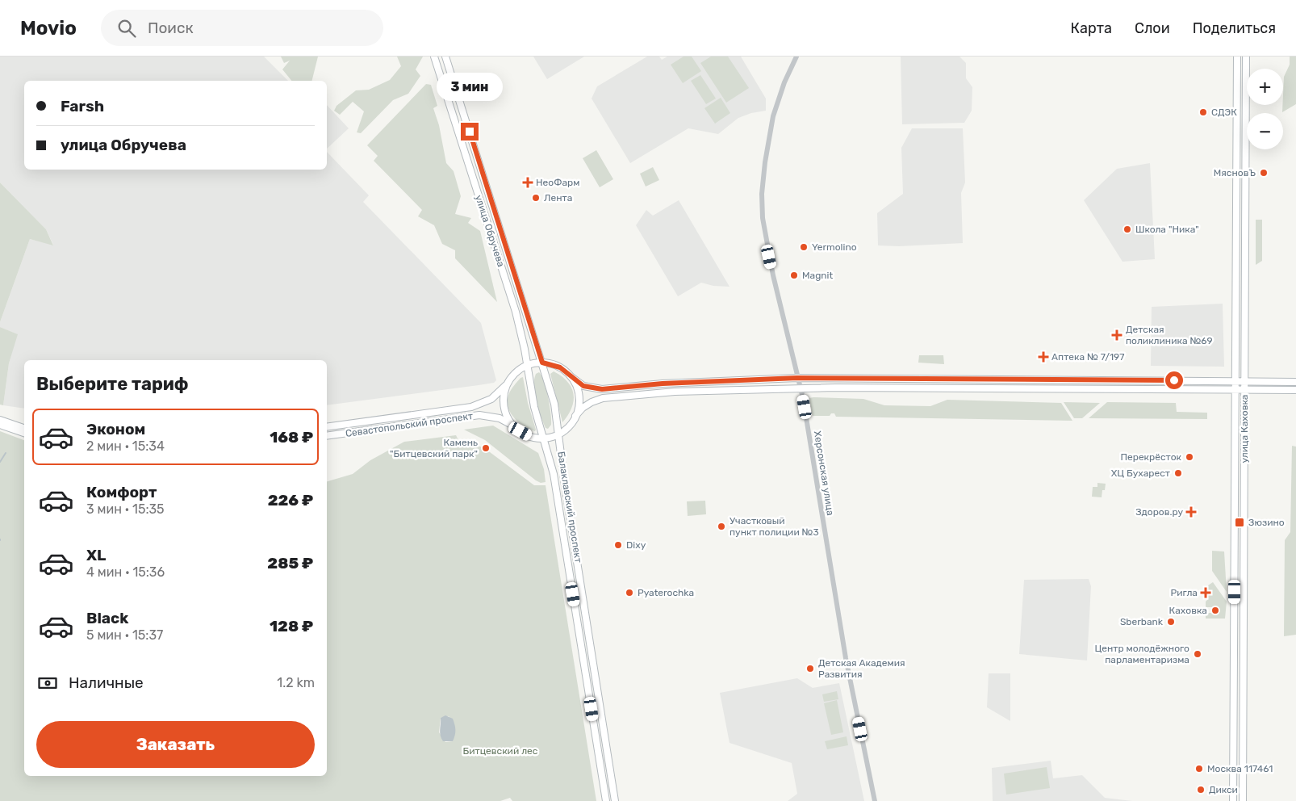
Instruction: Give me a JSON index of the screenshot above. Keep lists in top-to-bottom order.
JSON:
{
  "streets": {
    "main road": [
      "улица Обручева",
      "Севастопольский проспект",
      "улица Каховка",
      "Балаклавский проспект"
    ],
    "street": ["Херсонская улица"]
  },
  "crossings": [
    ["улица Обручева", "Севастопольский проспект"],
    ["улица Обручева", "Балаклавский проспект"],
    ["Севастопольский проспект", "Балаклавский проспект"]
  ],
  "parks": ["Битцевский лес"],
  "places": {
    "other": [
      "СДЭК",
      "МясновЪ",
      "Лента",
      "Школа \"Ника\"",
      "Yermolino",
      "Magnit",
      "Камень \"Битцевский парк\"",
      "Перекрёсток",
      "ХЦ Бухарест",
      "Участковый пункт полиции №3",
      "Dixy",
      "Pyaterochka",
      "Каховка",
      "Sberbank",
      "Центр молодёжного парламентаризма",
      "Детская Академия Развития",
      "Москва 117461",
      "Дикси"
    ],
    "health": [
      "НеоФарм",
      "Детская поликлиника №69",
      "Аптека № 7/197",
      "Здоров.ру",
      "Ригла"
    ],
    "transit": ["Зюзино"]
  },
  "page": {
    "header": "Movio",
    "search": "Поиск",
    "nav": ["Карта", "Слои", "Поделиться"],
    "map_buttons": ["+", "−"],
    "bubble": "3 мин",
    "banner": ["Farsh", "улица Обручева"],
    "heading": "Выберите тариф",
    "list": [
      {
        "name": "Эконом",
        "note": "2 мин · 15:34",
        "value": "168 ₽"
      },
      {
        "name": "Комфорт",
        "note": "3 мин · 15:35",
        "value": "226 ₽"
      },
      {
        "name": "XL",
        "note": "4 мин · 15:36",
        "value": "285 ₽"
      },
      {
        "name": "Black",
        "note": "5 мин · 15:37",
        "value": "128 ₽"
      }
    ],
    "pay": ["Наличные", "1.2 km"],
    "buttons": "Заказать"
  }
}
